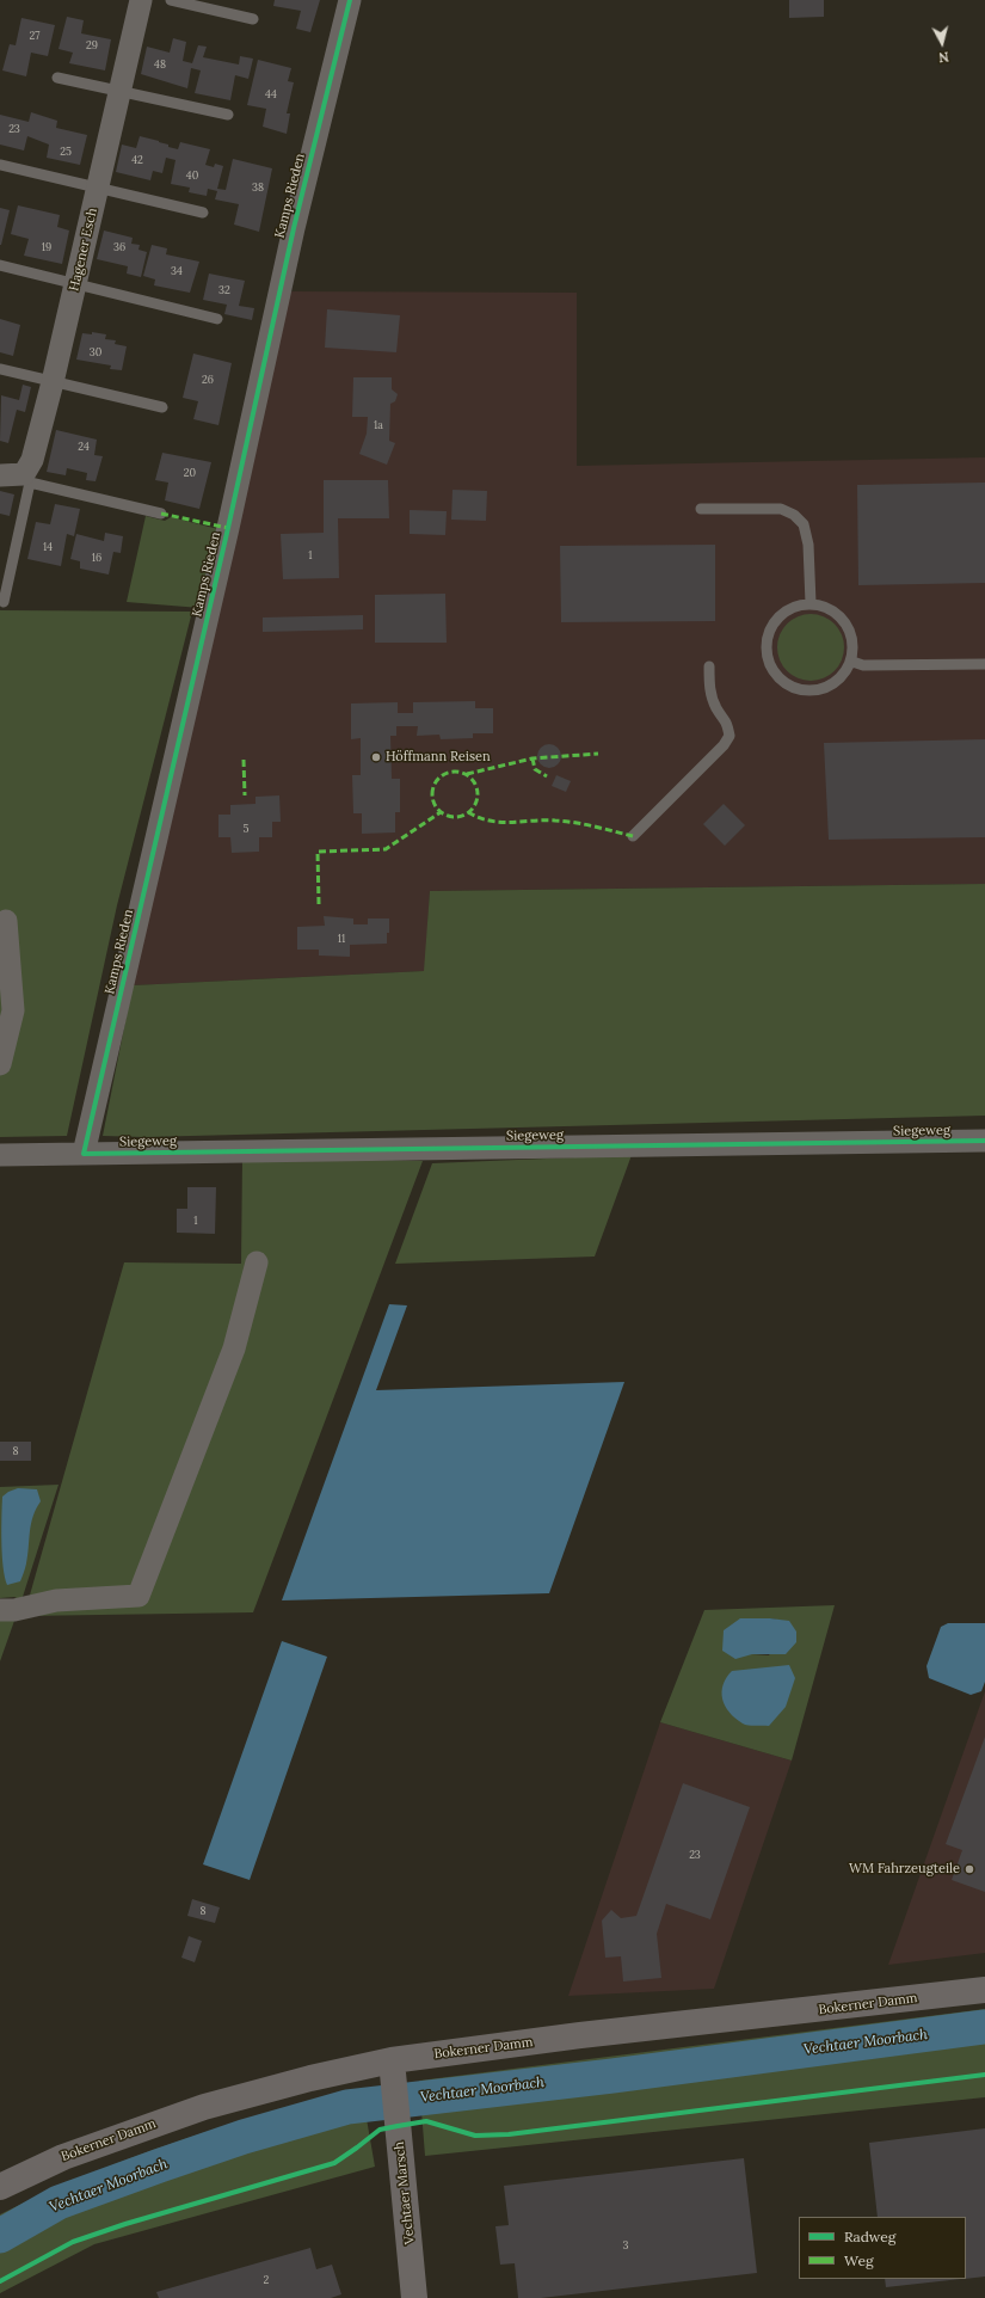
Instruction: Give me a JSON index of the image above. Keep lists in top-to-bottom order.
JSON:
{
  "streets": {
    "main road": ["Bokerner Damm", "Vechtaer Marsch"],
    "street": ["Kamps Rieden", "Hagener Esch", "Siegeweg"]
  },
  "crossings": [
    ["Kamps Rieden", "Siegeweg"],
    ["Bokerner Damm", "Vechtaer Marsch"]
  ],
  "water": ["Vechtaer Moorbach"],
  "places": ["Höffmann Reisen", "WM Fahrzeugteile"],
  "house_numbers": [
    "27",
    "29",
    "48",
    "44",
    "23",
    "25",
    "42",
    "40",
    "38",
    "19",
    "36",
    "34",
    "32",
    "30",
    "26",
    "1a",
    "24",
    "20",
    "14",
    "1",
    "16",
    "5",
    "11",
    "1",
    "8",
    "23",
    "8",
    "3",
    "2"
  ],
  "legend": ["Radweg", "Weg"],
  "north": "bottom"
}
